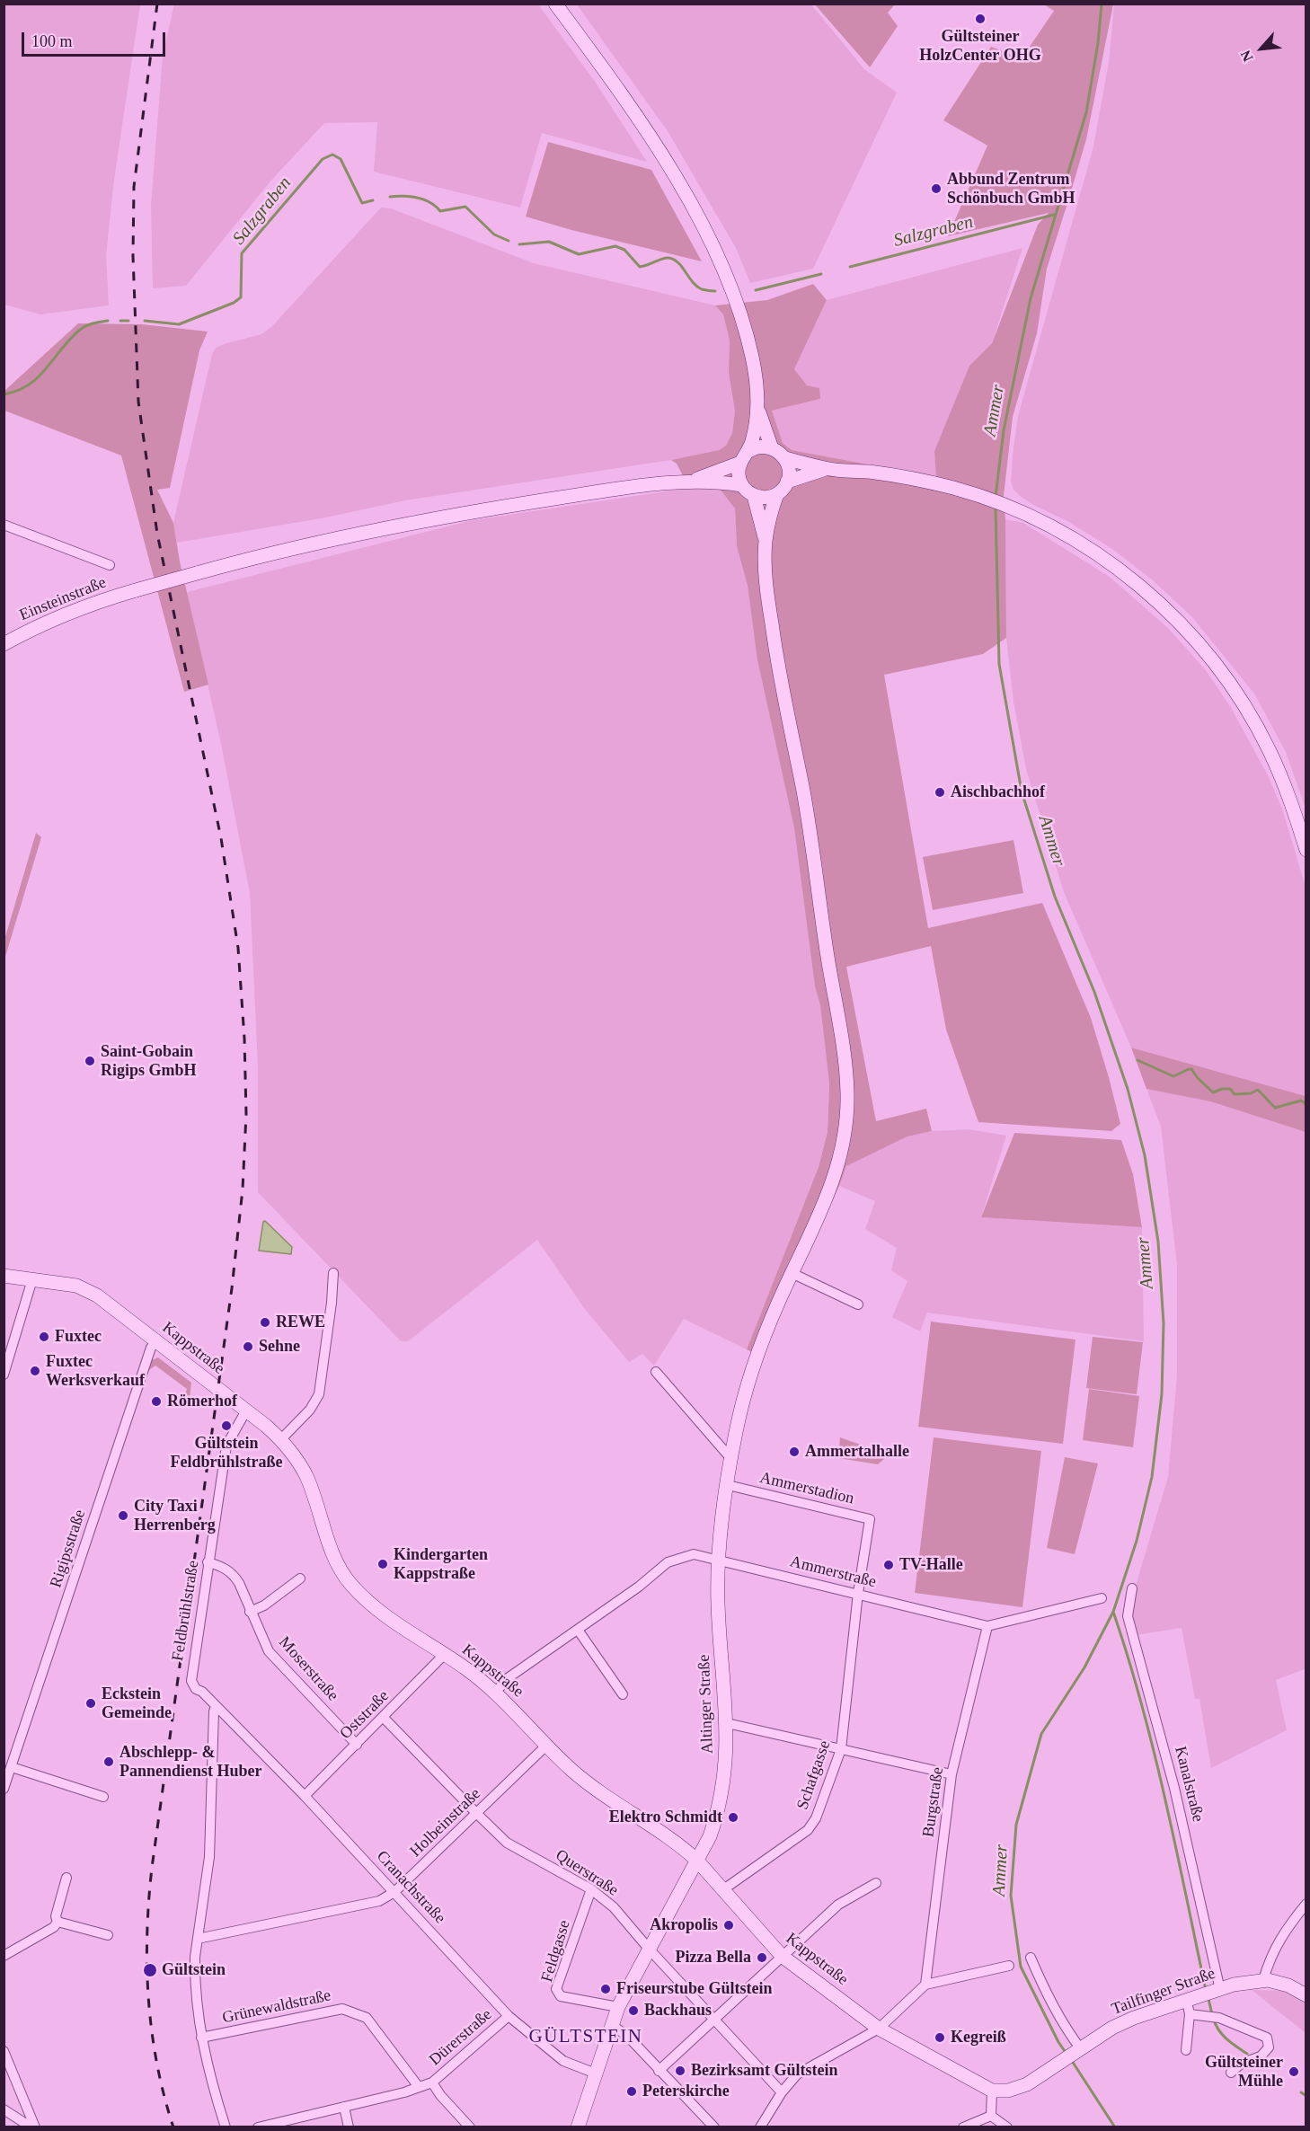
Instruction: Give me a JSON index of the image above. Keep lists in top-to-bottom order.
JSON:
{
  "streets": {
    "street": [
      "Einsteinstraße",
      "Kappstraße",
      "Ammerstadion",
      "Rigipsstraße",
      "Ammerstraße",
      "Feldbrühlstraße",
      "Moserstraße",
      "Altinger Straße",
      "Oststraße",
      "Schafgasse",
      "Kanalstraße",
      "Burgstraße",
      "Holbeinstraße",
      "Querstraße",
      "Cranachstraße",
      "Feldgasse",
      "Tailfinger Straße",
      "Grünewaldstraße",
      "Dürerstraße"
    ]
  },
  "crossings": [
    ["Kappstraße", "Rigipsstraße"],
    ["Kappstraße", "Ammerstraße"],
    ["Kappstraße", "Feldbrühlstraße"],
    ["Kappstraße", "Altinger Straße"],
    ["Kappstraße", "Oststraße"],
    ["Kappstraße", "Schafgasse"],
    ["Kappstraße", "Holbeinstraße"],
    ["Kappstraße", "Tailfinger Straße"],
    ["Ammerstadion", "Ammerstraße"],
    ["Ammerstadion", "Altinger Straße"],
    ["Ammerstadion", "Schafgasse"],
    ["Ammerstraße", "Altinger Straße"],
    ["Ammerstraße", "Schafgasse"],
    ["Ammerstraße", "Burgstraße"],
    ["Feldbrühlstraße", "Moserstraße"],
    ["Feldbrühlstraße", "Cranachstraße"],
    ["Moserstraße", "Oststraße"],
    ["Altinger Straße", "Querstraße"],
    ["Altinger Straße", "Cranachstraße"],
    ["Altinger Straße", "Feldgasse"],
    ["Oststraße", "Querstraße"],
    ["Oststraße", "Cranachstraße"],
    ["Kanalstraße", "Tailfinger Straße"],
    ["Holbeinstraße", "Querstraße"],
    ["Holbeinstraße", "Cranachstraße"],
    ["Querstraße", "Feldgasse"],
    ["Cranachstraße", "Dürerstraße"],
    ["Grünewaldstraße", "Dürerstraße"]
  ],
  "districts": ["GÜLTSTEIN"],
  "water": ["Salzgraben", "Ammer"],
  "places": [
    "Gültsteiner HolzCenter OHG",
    "Abbund Zentrum Schönbuch GmbH",
    "Aischbachhof",
    "Saint-Gobain Rigips GmbH",
    "REWE",
    "Fuxtec",
    "Sehne",
    "Fuxtec Werksverkauf",
    "Römerhof",
    "Gültstein Feldbrühlstraße",
    "Ammertalhalle",
    "City Taxi Herrenberg",
    "Kindergarten Kappstraße",
    "TV-Halle",
    "Eckstein Gemeinde",
    "Abschlepp- & Pannendienst Huber",
    "Elektro Schmidt",
    "Akropolis",
    "Pizza Bella",
    "Gültstein",
    "Friseurstube Gültstein",
    "Backhaus",
    "Kegreiß",
    "Bezirksamt Gültstein",
    "Gültsteiner Mühle",
    "Peterskirche"
  ],
  "scale_bar": "100 m",
  "north": "bottom left"
}
